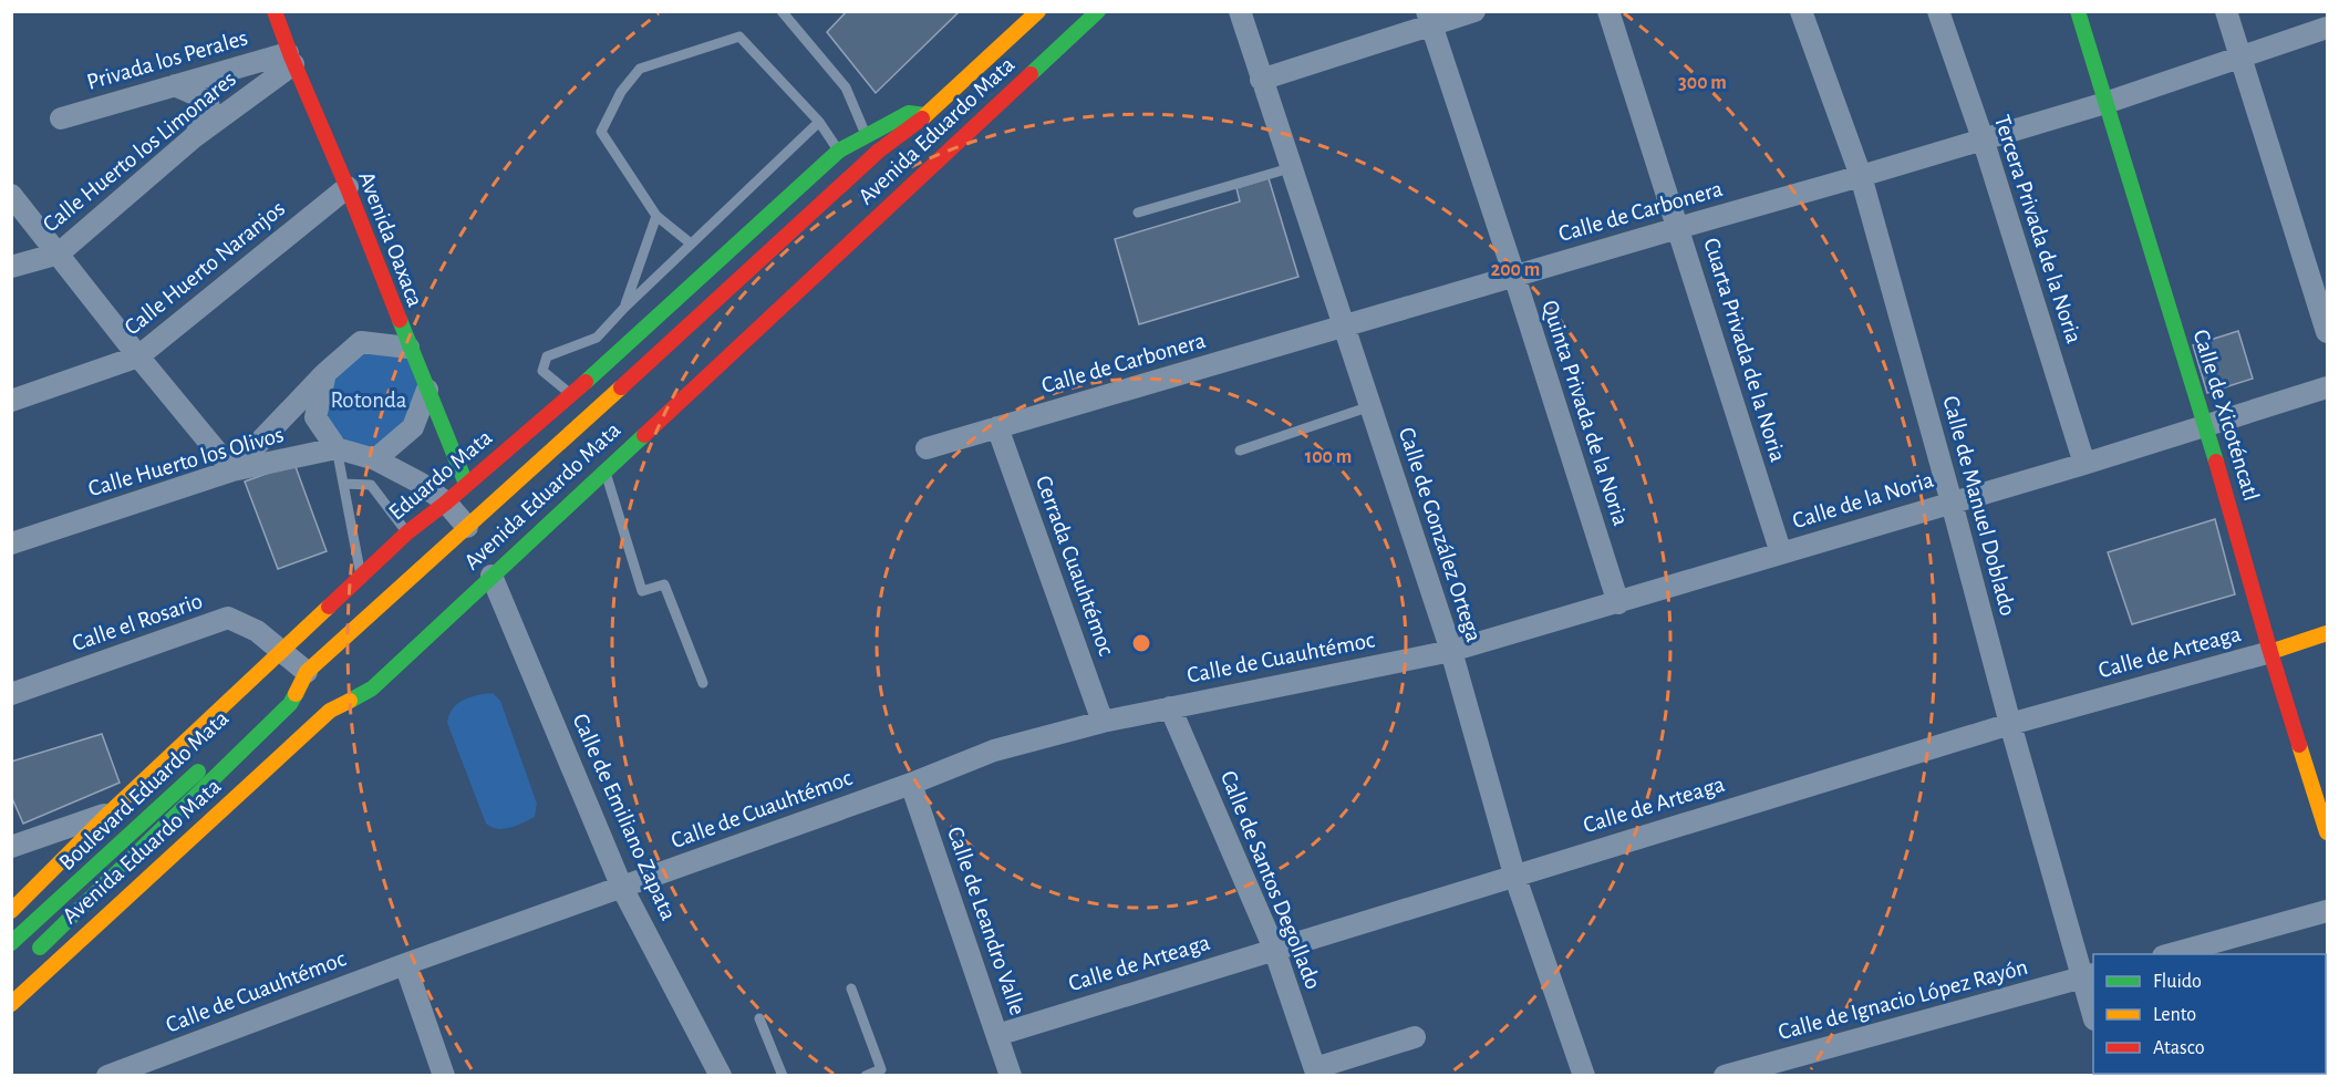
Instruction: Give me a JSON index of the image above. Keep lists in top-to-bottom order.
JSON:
{
  "streets": {
    "main road": [
      "Avenida Eduardo Mata",
      "Avenida Oaxaca",
      "Calle de Xicoténcatl",
      "Eduardo Mata",
      "Calle de Arteaga",
      "Boulevard Eduardo Mata"
    ],
    "street": [
      "Privada los Perales",
      "Calle Huerto los Limonares",
      "Calle de Carbonera",
      "Tercera Privada de la Noria",
      "Calle Huerto Naranjos",
      "Cuarta Privada de la Noria",
      "Quinta Privada de la Noria",
      "Calle Huerto los Olivos",
      "Calle de la Noria",
      "Calle de Manuel Doblado",
      "Calle de González Ortega",
      "Cerrada Cuauhtémoc",
      "Calle el Rosario",
      "Calle de Cuauhtémoc",
      "Calle de Emiliano Zapata",
      "Calle de Santos Degollado",
      "Calle de Leandro Valle",
      "Calle de Ignacio López Rayón"
    ]
  },
  "crossings": [
    ["Privada los Perales", "Calle Huerto los Limonares"],
    ["Privada los Perales", "Avenida Oaxaca"],
    ["Avenida Eduardo Mata", "Calle Huerto los Olivos"],
    ["Avenida Eduardo Mata", "Eduardo Mata"],
    ["Avenida Eduardo Mata", "Calle el Rosario"],
    ["Avenida Eduardo Mata", "Boulevard Eduardo Mata"],
    ["Avenida Eduardo Mata", "Calle de Emiliano Zapata"],
    ["Calle Huerto los Limonares", "Avenida Oaxaca"],
    ["Calle de Carbonera", "Tercera Privada de la Noria"],
    ["Calle de Carbonera", "Cuarta Privada de la Noria"],
    ["Calle de Carbonera", "Quinta Privada de la Noria"],
    ["Calle de Carbonera", "Calle de Xicoténcatl"],
    ["Calle de Carbonera", "Calle de Manuel Doblado"],
    ["Calle de Carbonera", "Calle de González Ortega"],
    ["Calle de Carbonera", "Cerrada Cuauhtémoc"],
    ["Tercera Privada de la Noria", "Calle de la Noria"],
    ["Avenida Oaxaca", "Calle Huerto Naranjos"],
    ["Avenida Oaxaca", "Calle Huerto los Olivos"],
    ["Avenida Oaxaca", "Eduardo Mata"],
    ["Cuarta Privada de la Noria", "Calle de la Noria"],
    ["Quinta Privada de la Noria", "Calle de la Noria"],
    ["Calle de Xicoténcatl", "Calle de la Noria"],
    ["Calle de Xicoténcatl", "Calle de Arteaga"],
    ["Calle Huerto los Olivos", "Eduardo Mata"],
    ["Eduardo Mata", "Calle el Rosario"],
    ["Calle de la Noria", "Calle de Manuel Doblado"],
    ["Calle de la Noria", "Calle de González Ortega"],
    ["Calle de la Noria", "Calle de Cuauhtémoc"],
    ["Calle de Manuel Doblado", "Calle de Arteaga"],
    ["Calle de Manuel Doblado", "Calle de Ignacio López Rayón"],
    ["Calle de González Ortega", "Calle de Arteaga"],
    ["Calle de González Ortega", "Calle de Cuauhtémoc"],
    ["Cerrada Cuauhtémoc", "Calle de Cuauhtémoc"],
    ["Calle el Rosario", "Boulevard Eduardo Mata"],
    ["Calle de Arteaga", "Calle de Santos Degollado"],
    ["Calle de Arteaga", "Calle de Leandro Valle"],
    ["Calle de Cuauhtémoc", "Calle de Emiliano Zapata"],
    ["Calle de Cuauhtémoc", "Calle de Santos Degollado"],
    ["Calle de Cuauhtémoc", "Calle de Leandro Valle"]
  ],
  "parks": ["Rotonda"],
  "legend": ["Fluido", "Lento", "Atasco"],
  "rings": ["300 m", "200 m", "100 m"]
}
